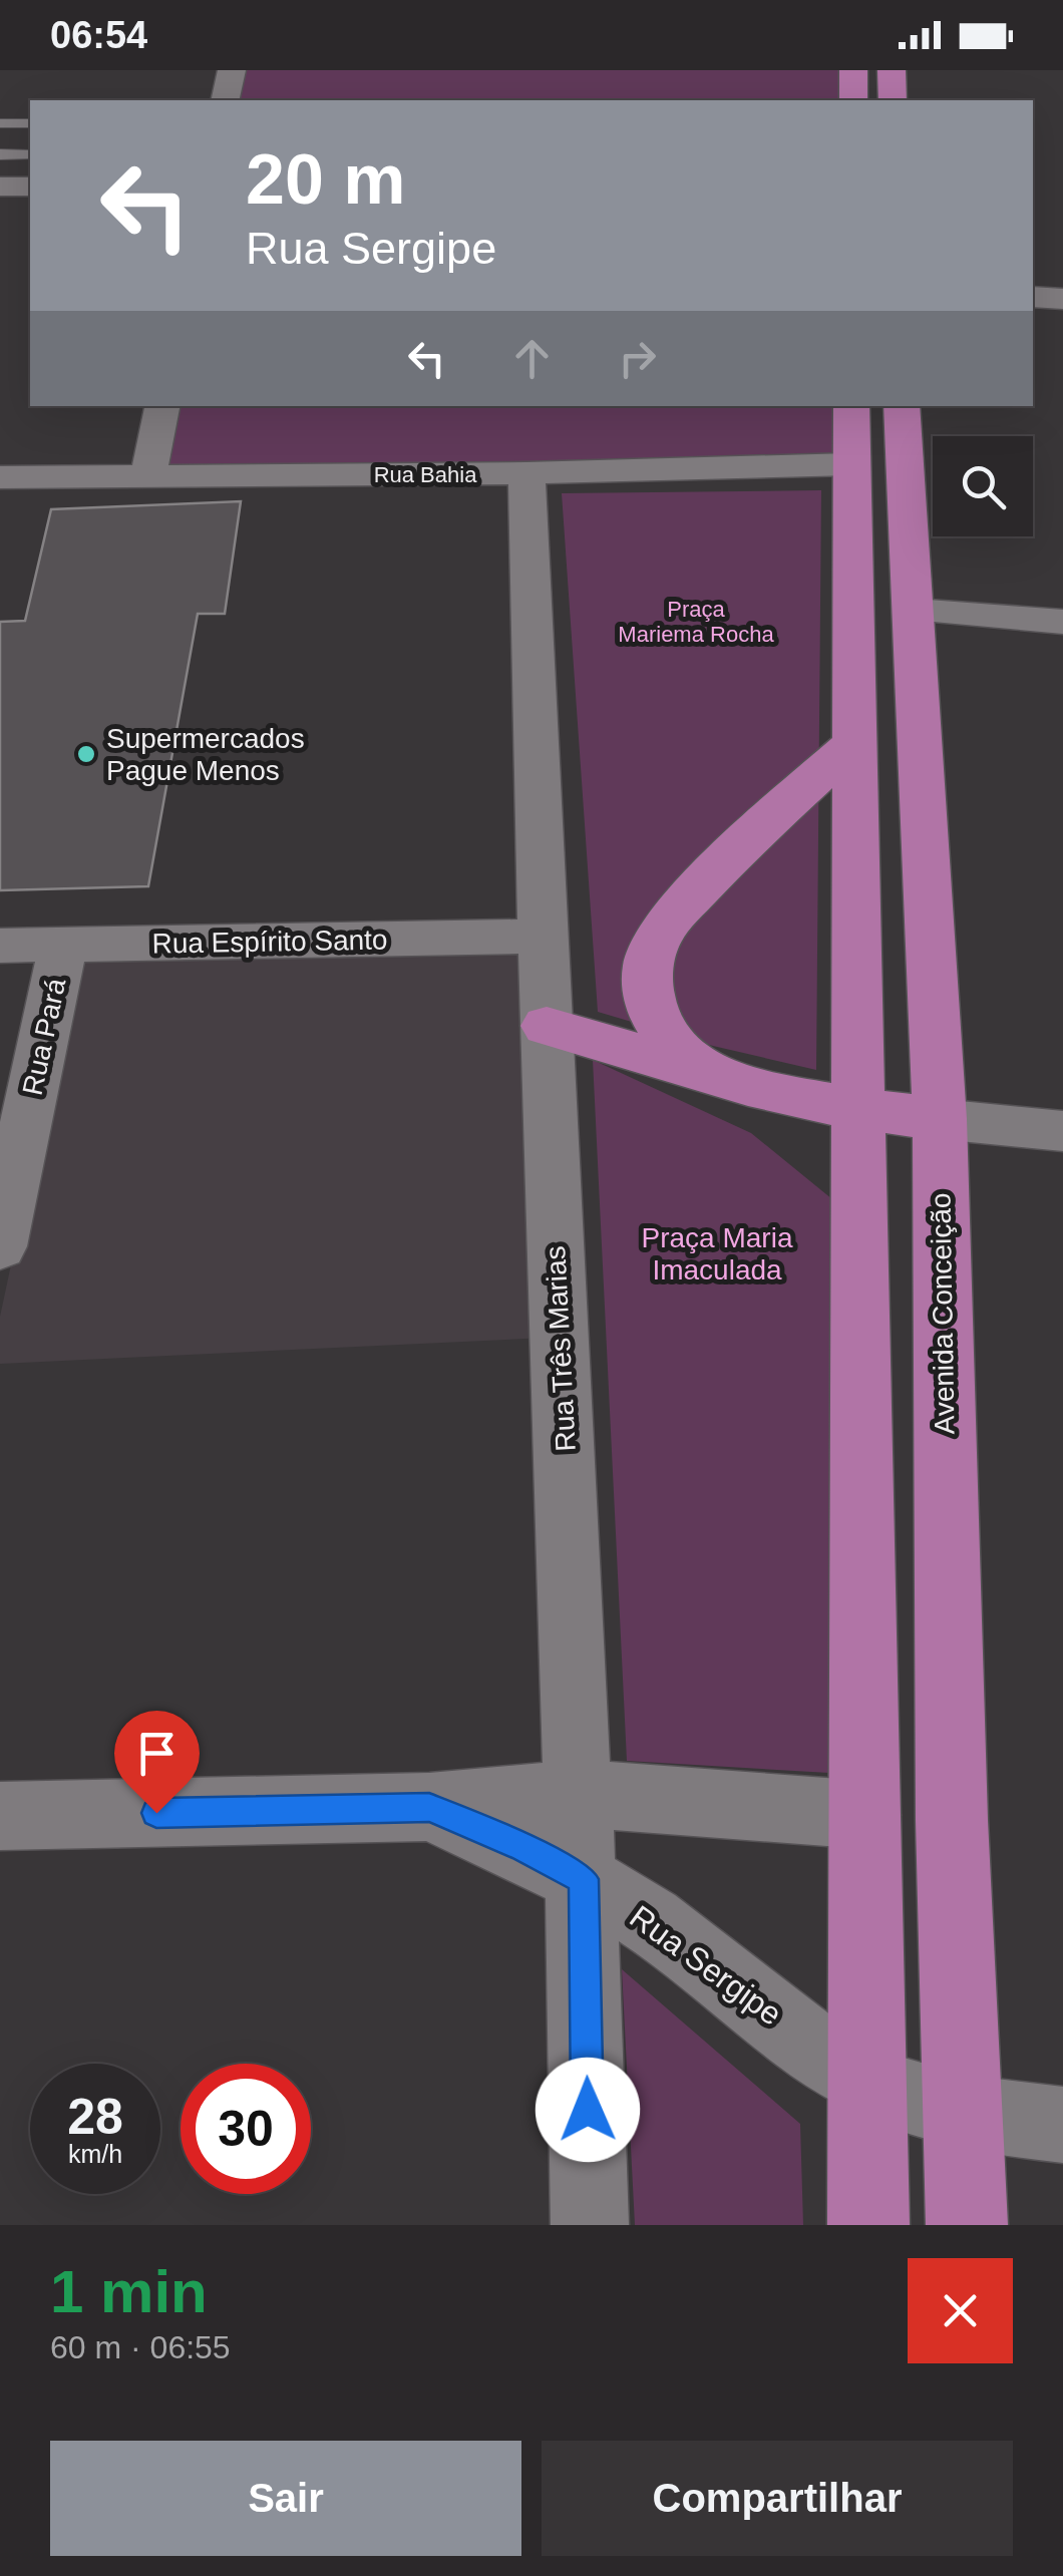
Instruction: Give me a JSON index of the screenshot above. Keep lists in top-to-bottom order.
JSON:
{
  "streets": {
    "main road": ["Avenida Conceição"],
    "street": [
      "Rua Bahia",
      "Rua Espírito Santo",
      "Rua Pará",
      "Rua Três Marias",
      "Rua Sergipe"
    ]
  },
  "crossings": [
    ["Rua Bahia", "Rua Três Marias"],
    ["Rua Espírito Santo", "Rua Pará"],
    ["Rua Espírito Santo", "Rua Três Marias"],
    ["Avenida Conceição", "Rua Sergipe"],
    ["Rua Três Marias", "Rua Sergipe"]
  ],
  "parks": ["Praça Mariema Rocha", "Praça Maria Imaculada"],
  "places": ["Supermercados Pague Menos"],
  "page": {
    "status": "06:54",
    "turn": ["20 m", "Rua Sergipe"],
    "speed": "28 km/h",
    "limit": "30",
    "heading": ["1 min", "60 m · 06:55"],
    "buttons": ["Sair", "Compartilhar"]
  }
}
